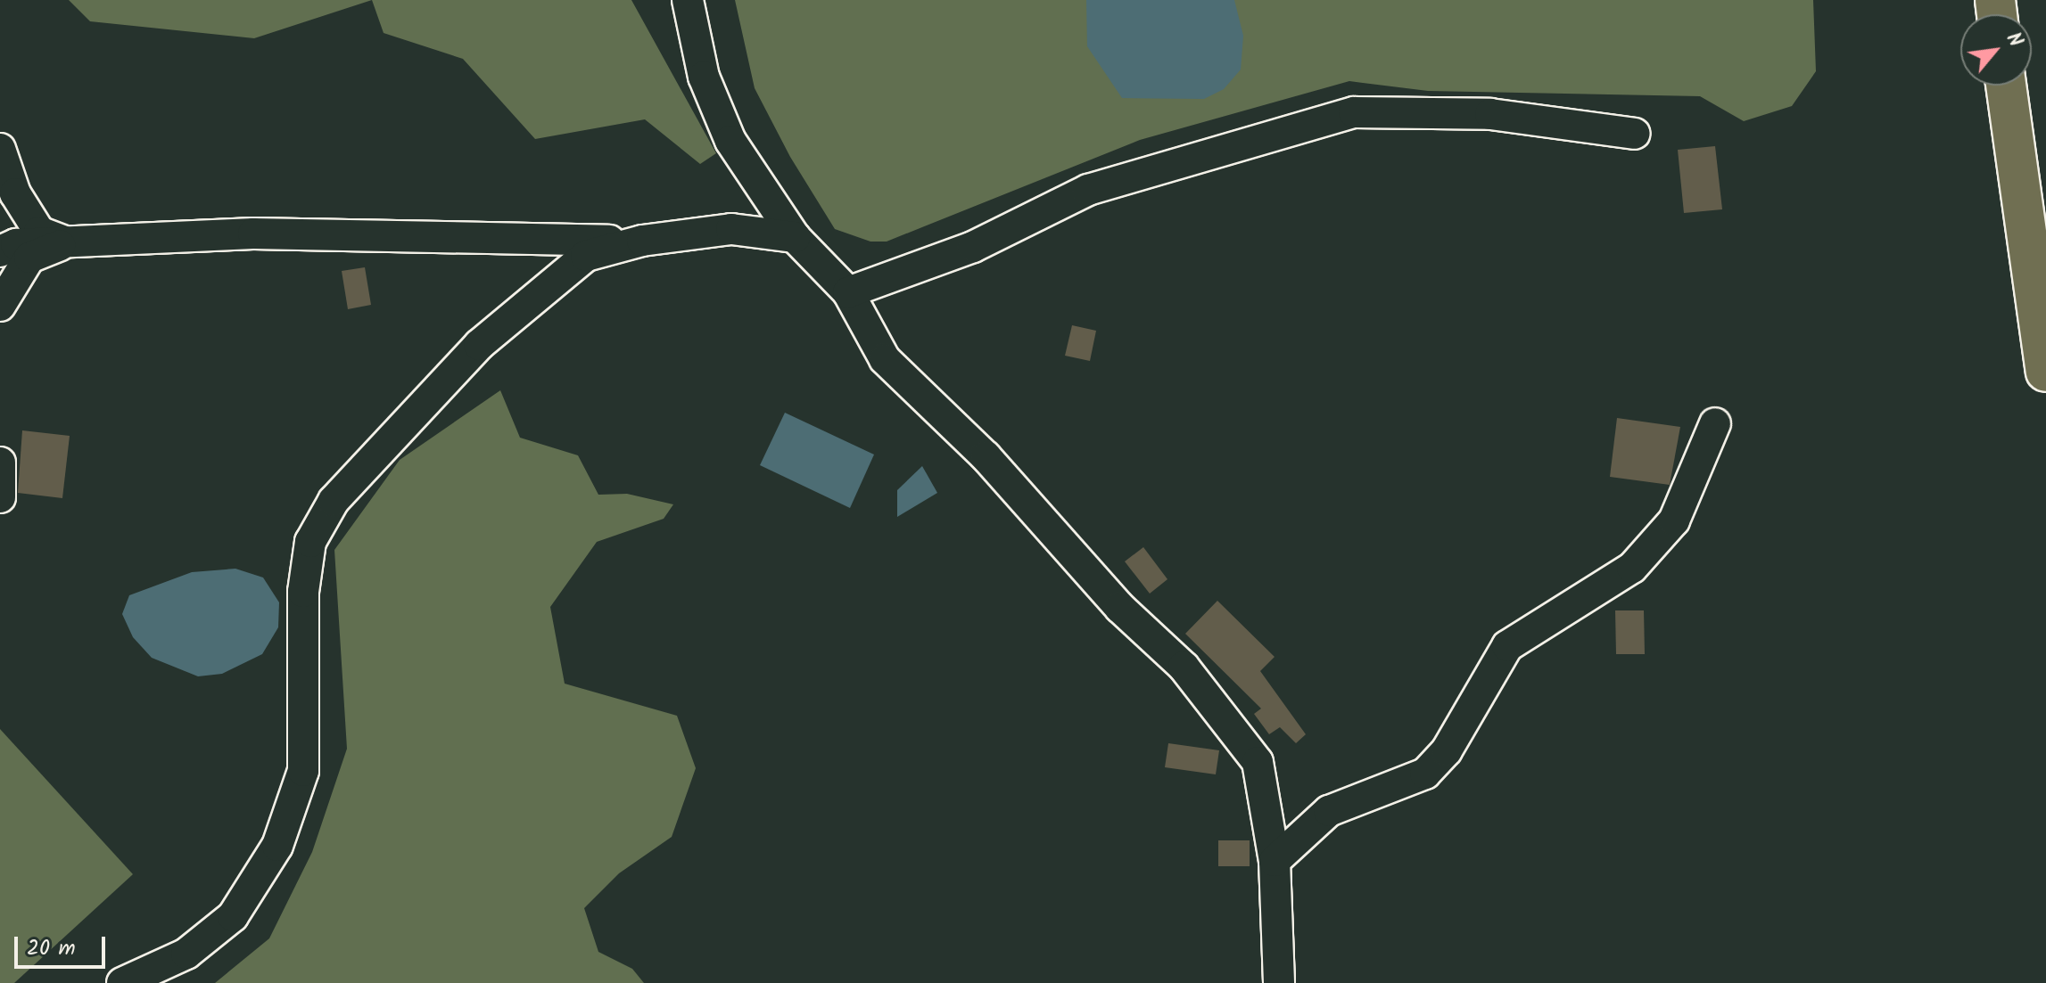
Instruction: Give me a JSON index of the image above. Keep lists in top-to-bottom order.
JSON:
{
  "scale_bar": "20 m",
  "north": "top right"
}
